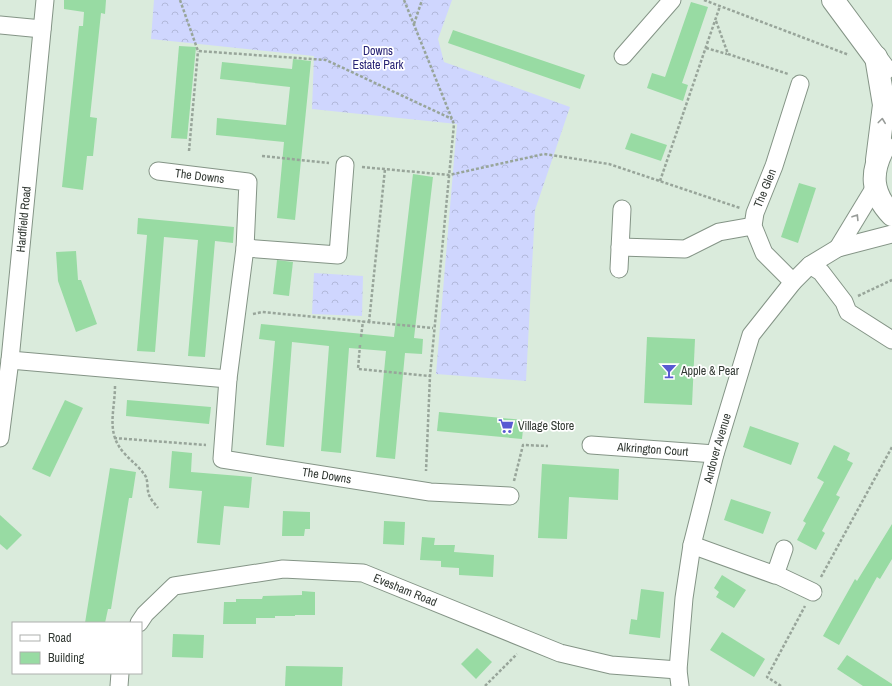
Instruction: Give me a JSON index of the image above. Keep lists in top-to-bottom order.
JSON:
{
  "streets": {
    "street": [
      "The Downs",
      "The Glen",
      "Hardfield Road",
      "Andover Avenue",
      "Alkrington Court",
      "Evesham Road"
    ]
  },
  "crossings": [
    ["Andover Avenue", "Alkrington Court"],
    ["Andover Avenue", "Evesham Road"]
  ],
  "parks": ["Downs Estate Park"],
  "places": {
    "bar": ["Apple & Pear"],
    "supermarket": ["Village Store"]
  },
  "legend": ["Road", "Building"]
}
